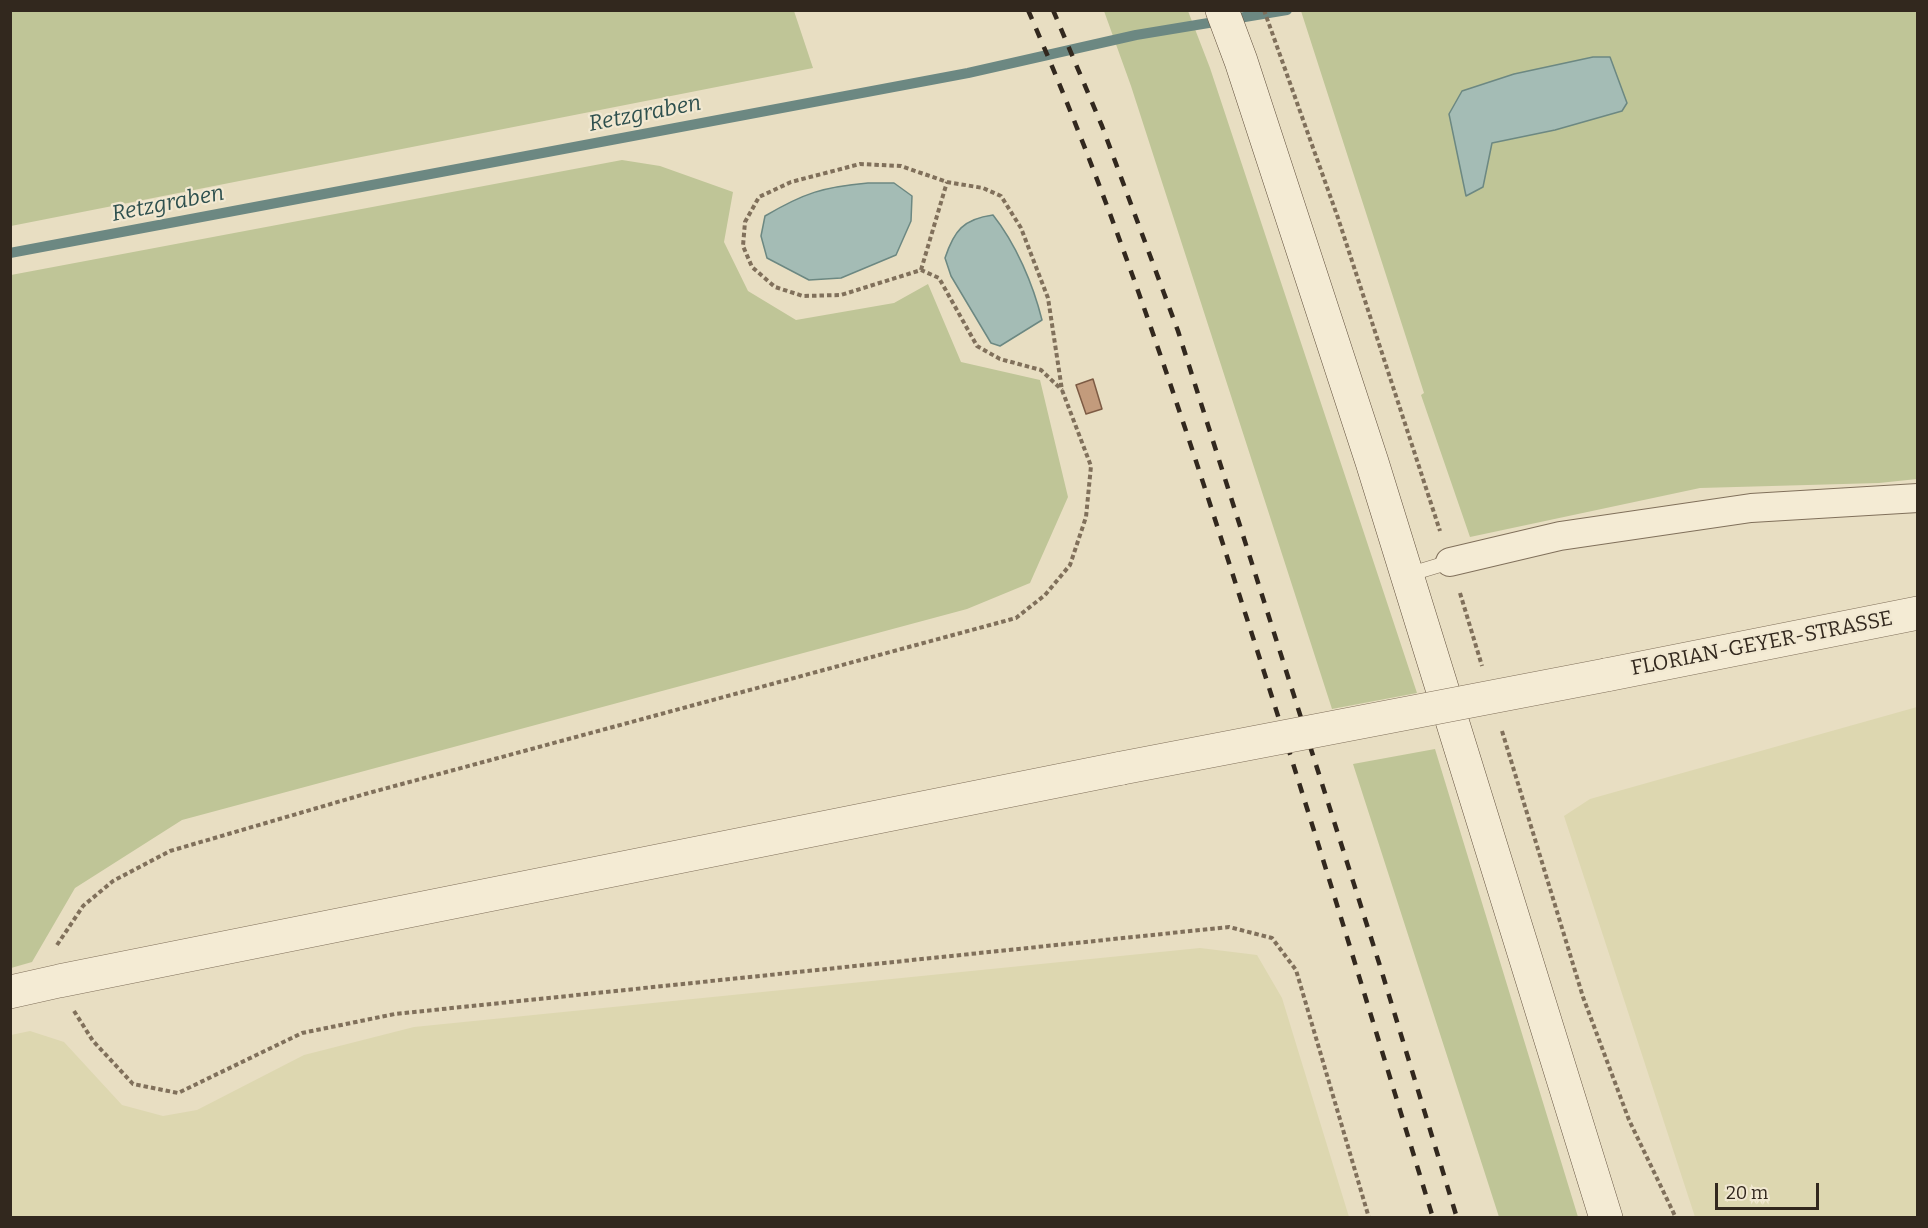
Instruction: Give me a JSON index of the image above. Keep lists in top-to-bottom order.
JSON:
{
  "streets": {
    "street": ["FLORIAN-GEYER-STRASSE"]
  },
  "water": ["Retzgraben"],
  "scale_bar": "20 m"
}
